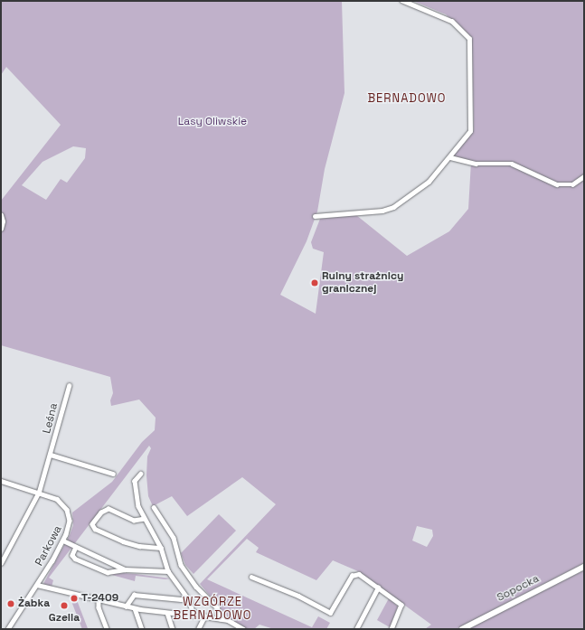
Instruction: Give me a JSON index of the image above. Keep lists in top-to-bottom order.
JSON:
{
  "streets": {
    "main road": ["Sopocka"],
    "street": ["Leśna", "Parkowa"]
  },
  "crossings": [
    ["Leśna", "Parkowa"]
  ],
  "districts": ["BERNADOWO", "WZGÓRZE BERNADOWO"],
  "parks": ["Lasy Oliwskie"],
  "places": [
    "Ruiny strażnicy granicznej",
    "T-2409",
    "Żabka",
    "Gzella"
  ]
}
